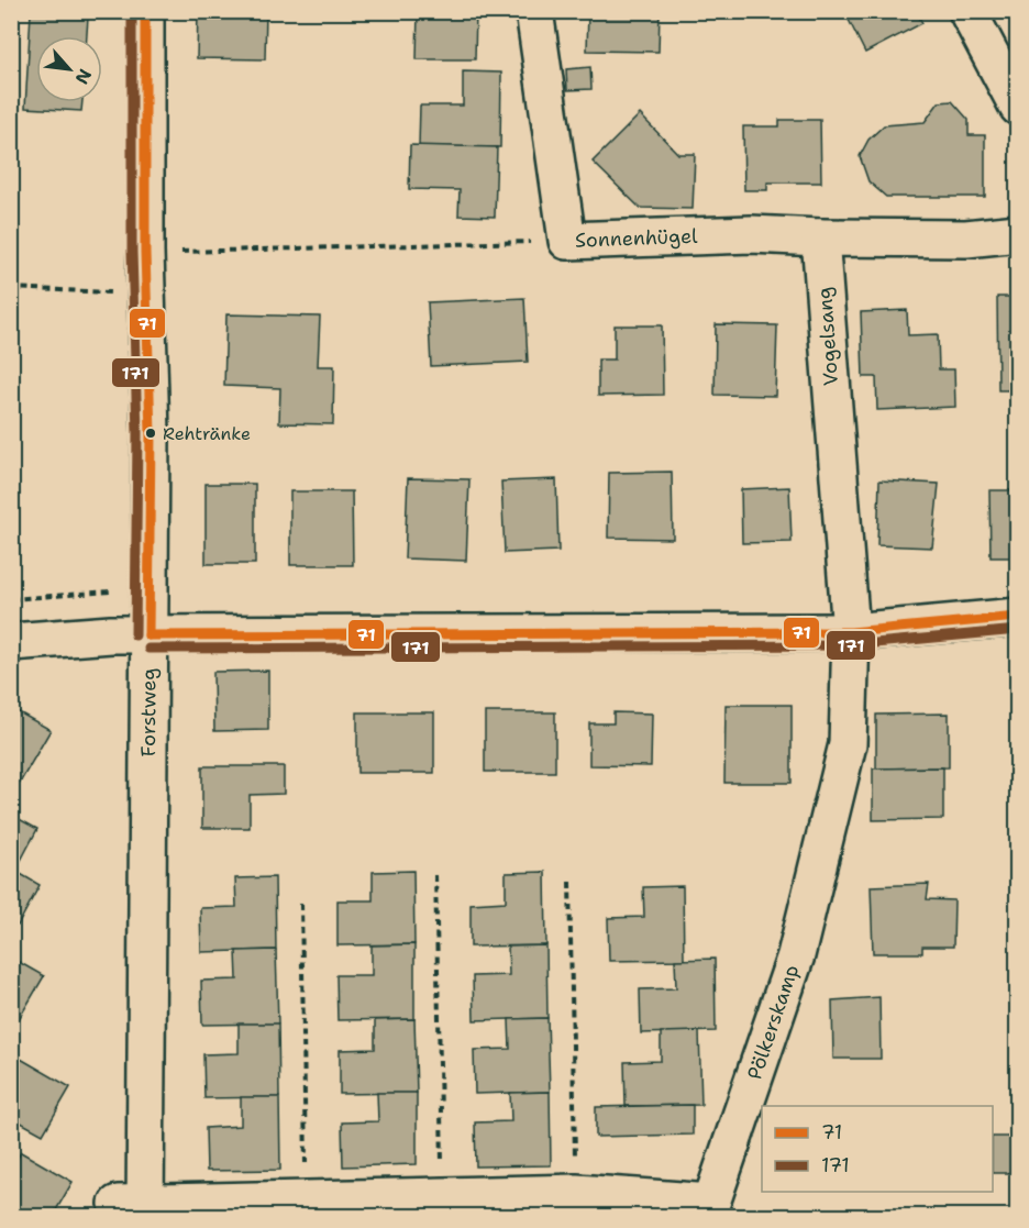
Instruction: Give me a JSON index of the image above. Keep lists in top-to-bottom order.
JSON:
{
  "streets": {
    "street": [
      "Sonnenhügel",
      "Vogelsang",
      "Forstweg",
      "Pölkerskamp"
    ]
  },
  "crossings": [
    ["Sonnenhügel", "Vogelsang"],
    ["Vogelsang", "Pölkerskamp"],
    ["Forstweg", "Pölkerskamp"]
  ],
  "places": ["Rehtränke"],
  "lines": ["transit line 71", "transit line 171"],
  "legend": ["71", "171"],
  "north": "bottom right"
}
